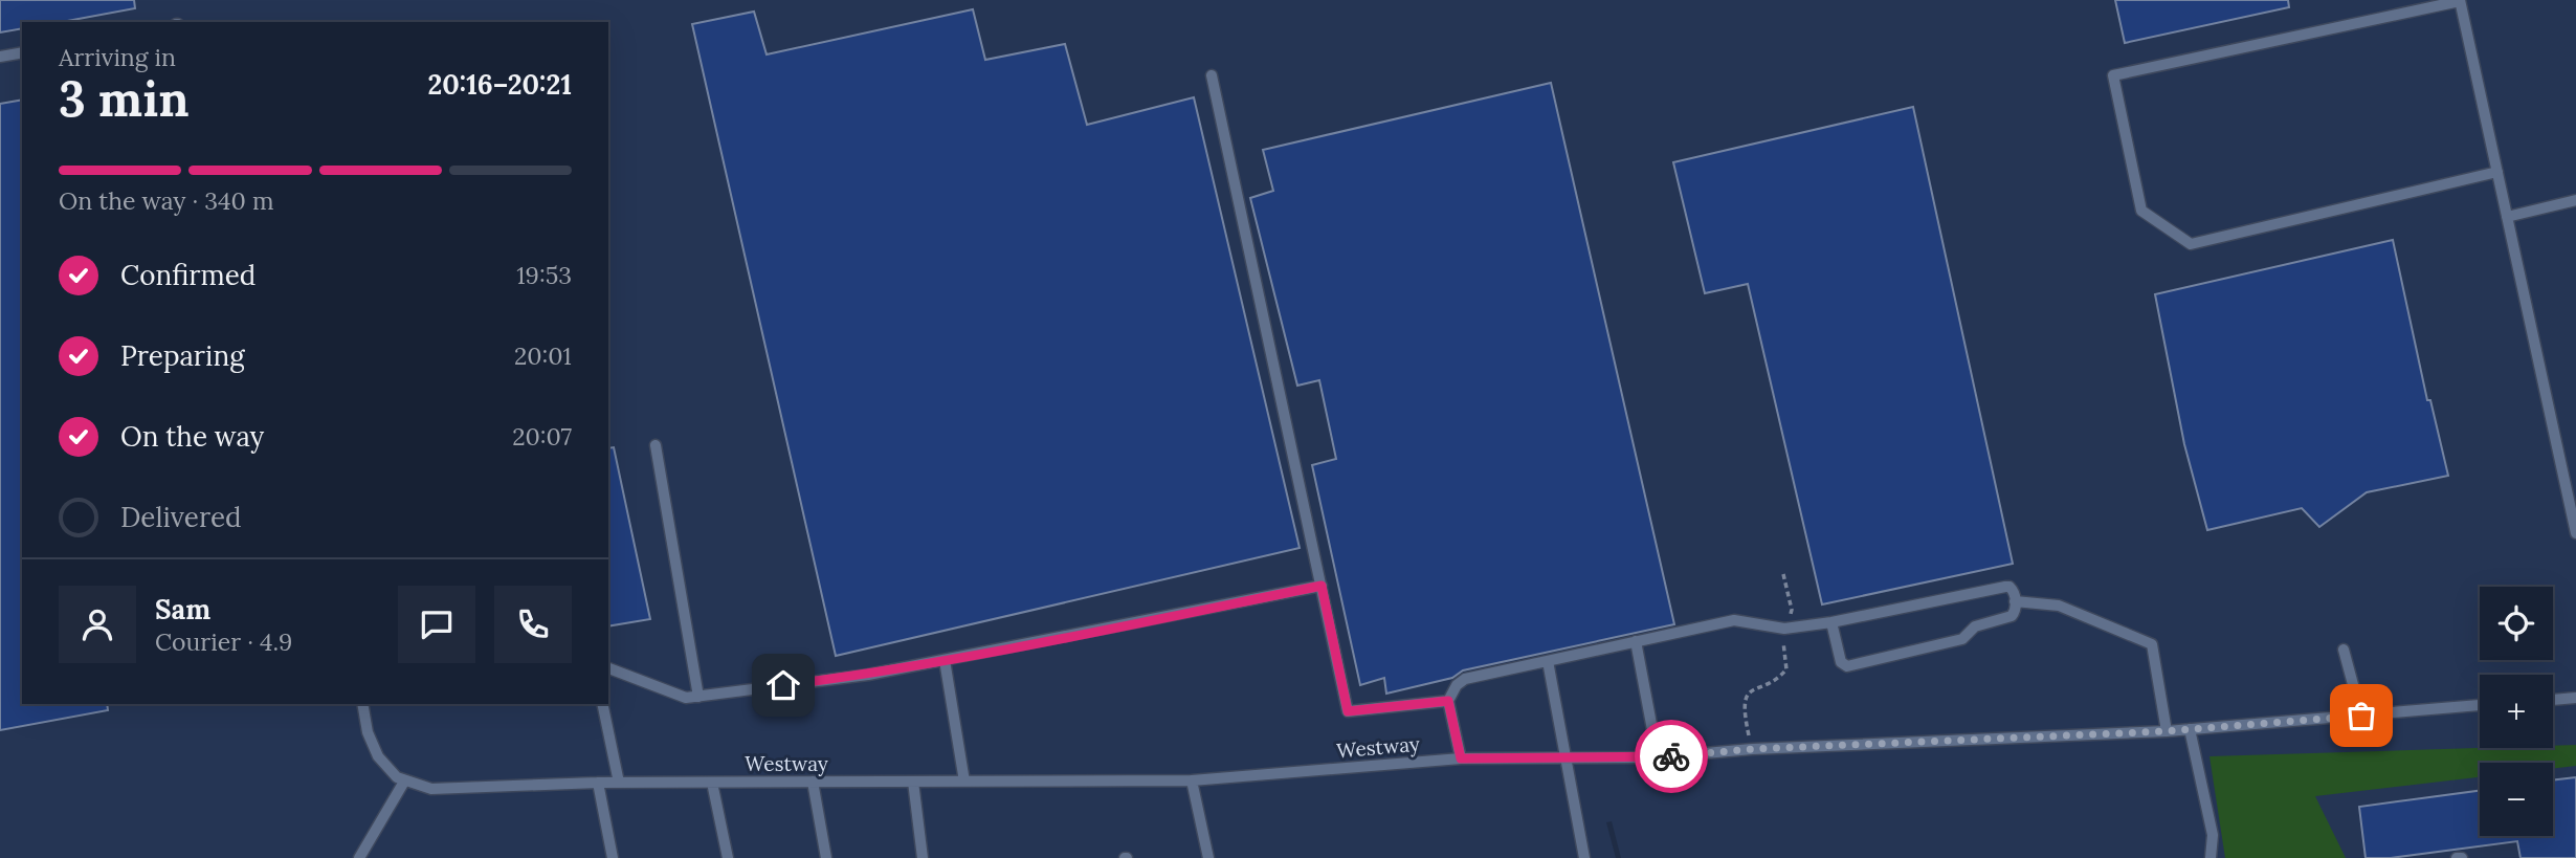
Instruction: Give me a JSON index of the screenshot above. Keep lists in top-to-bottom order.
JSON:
{
  "streets": {
    "lane": ["Westway"]
  },
  "page": {
    "heading": ["3 min", "Arriving in", "20:16–20:21"],
    "panel": ["Sam", "Courier · 4.9"],
    "bar": "On the way · 340 m",
    "list": [
      ["Confirmed", "19:53"],
      ["Preparing", "20:01"],
      ["On the way", "20:07"],
      "Delivered"
    ],
    "map_buttons": ["+", "−"]
  }
}
